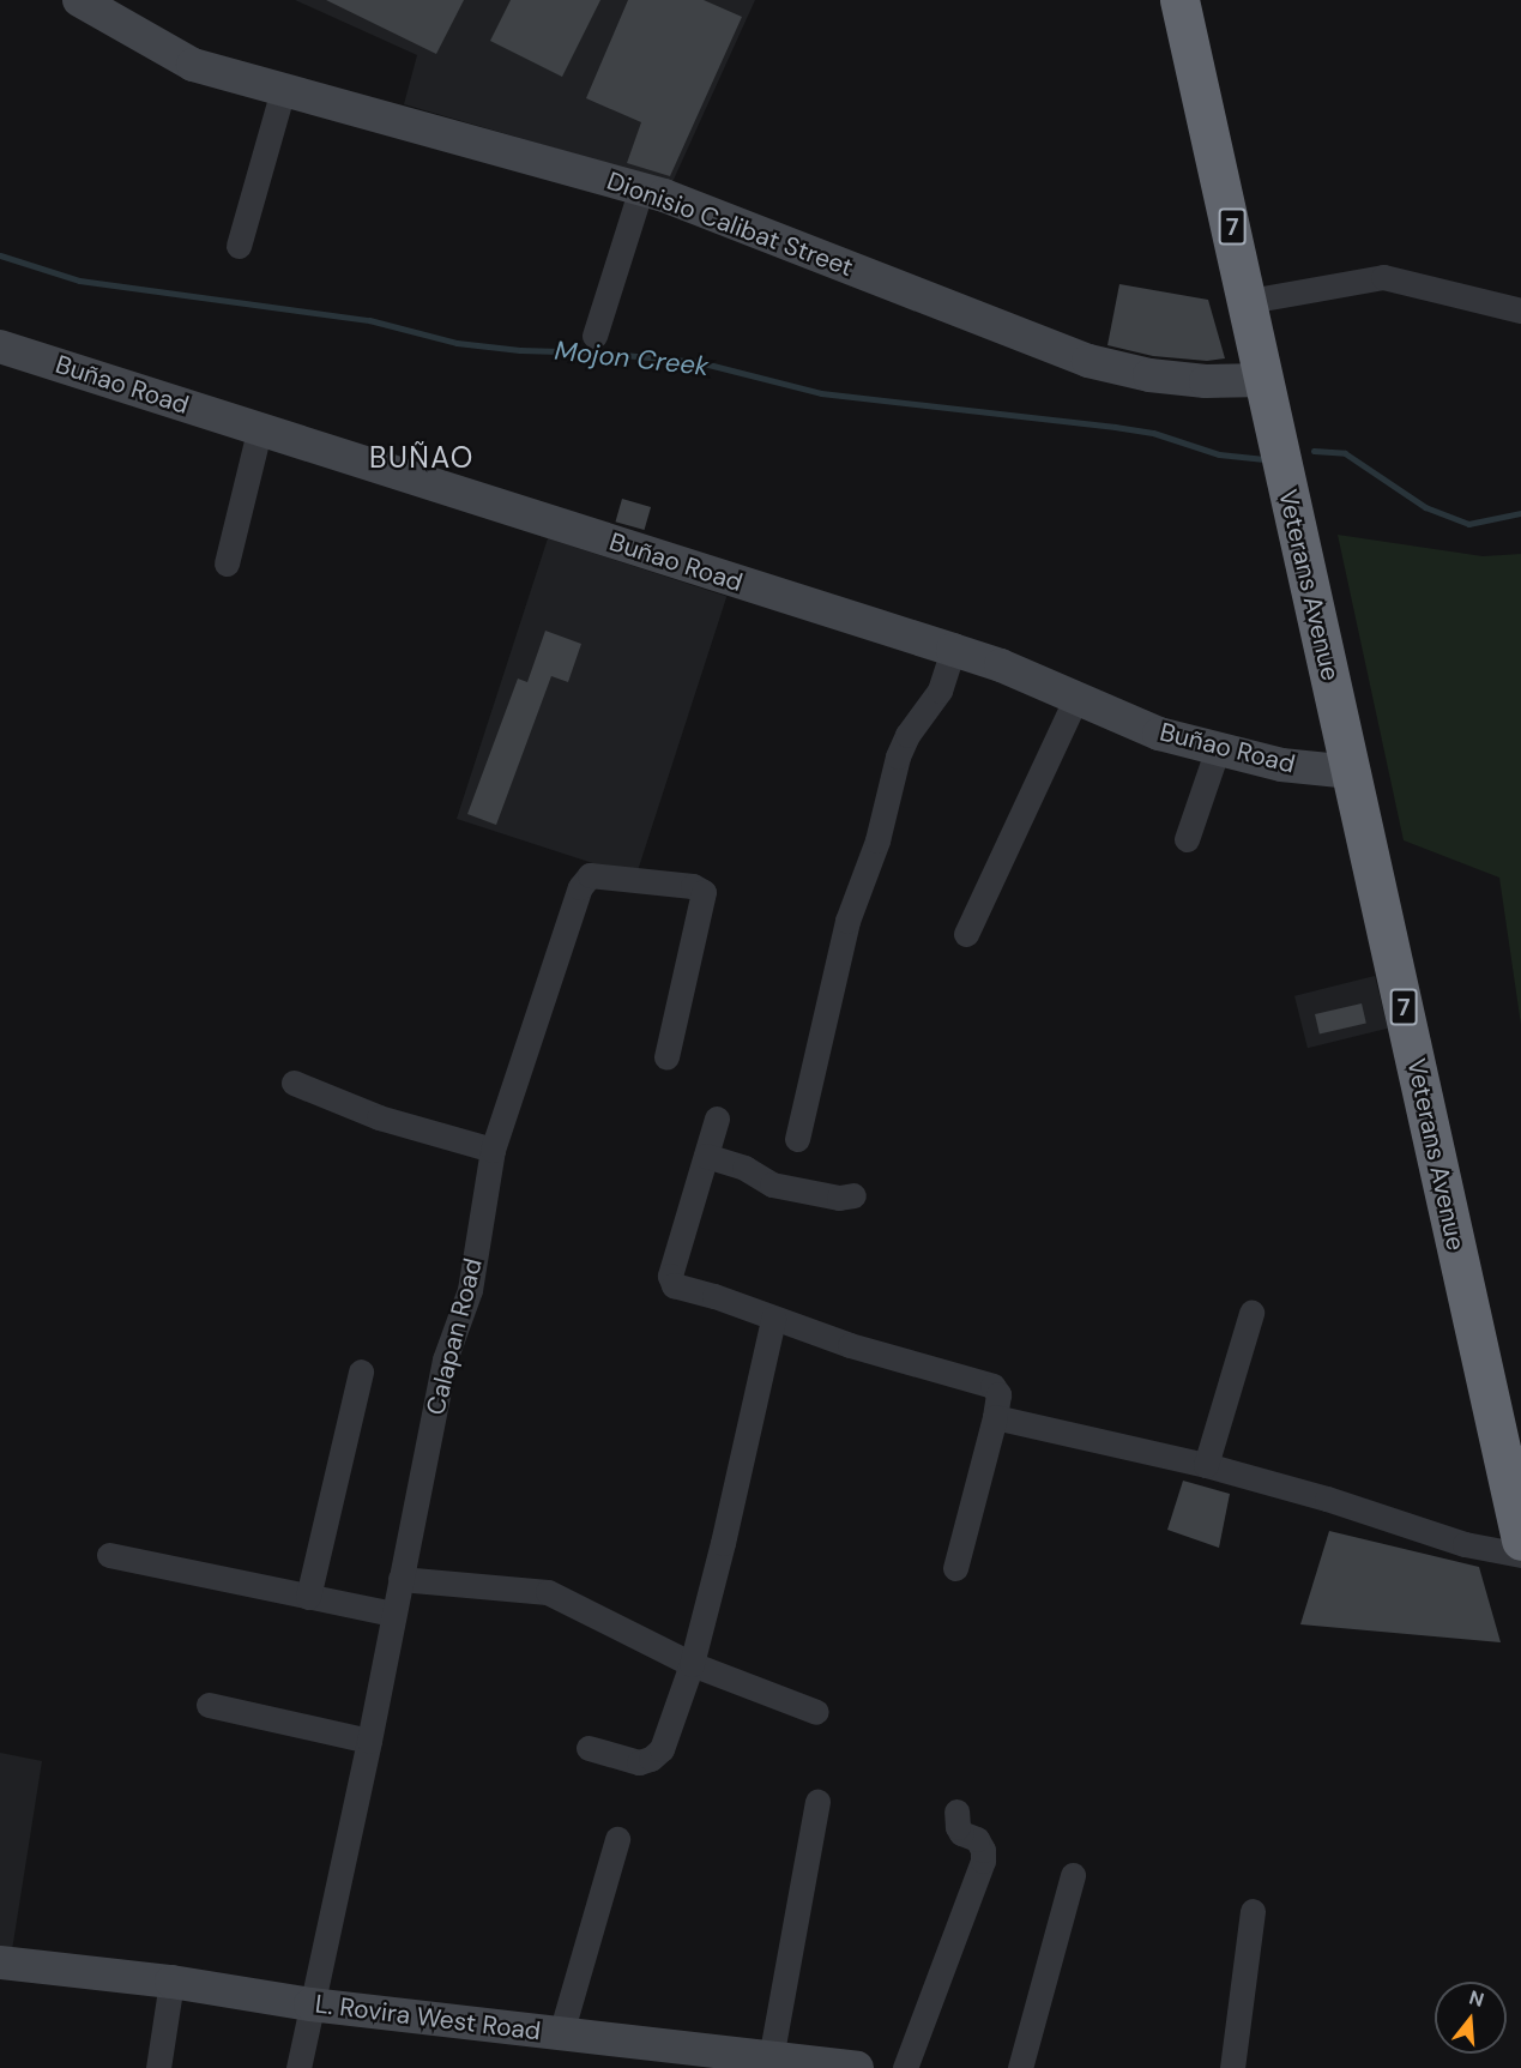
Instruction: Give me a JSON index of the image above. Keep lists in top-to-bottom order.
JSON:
{
  "streets": {
    "highway": ["7", "Veterans Avenue"],
    "street": [
      "Dionisio Calibat Street",
      "Buñao Road",
      "Calapan Road",
      "L. Rovira West Road"
    ]
  },
  "crossings": [
    ["Dionisio Calibat Street", "7"],
    ["Dionisio Calibat Street", "Veterans Avenue"],
    ["7", "Veterans Avenue"],
    ["Buñao Road", "Veterans Avenue"],
    ["Calapan Road", "L. Rovira West Road"]
  ],
  "districts": ["BUÑAO"],
  "water": ["Mojon Creek"],
  "north": "top"
}
